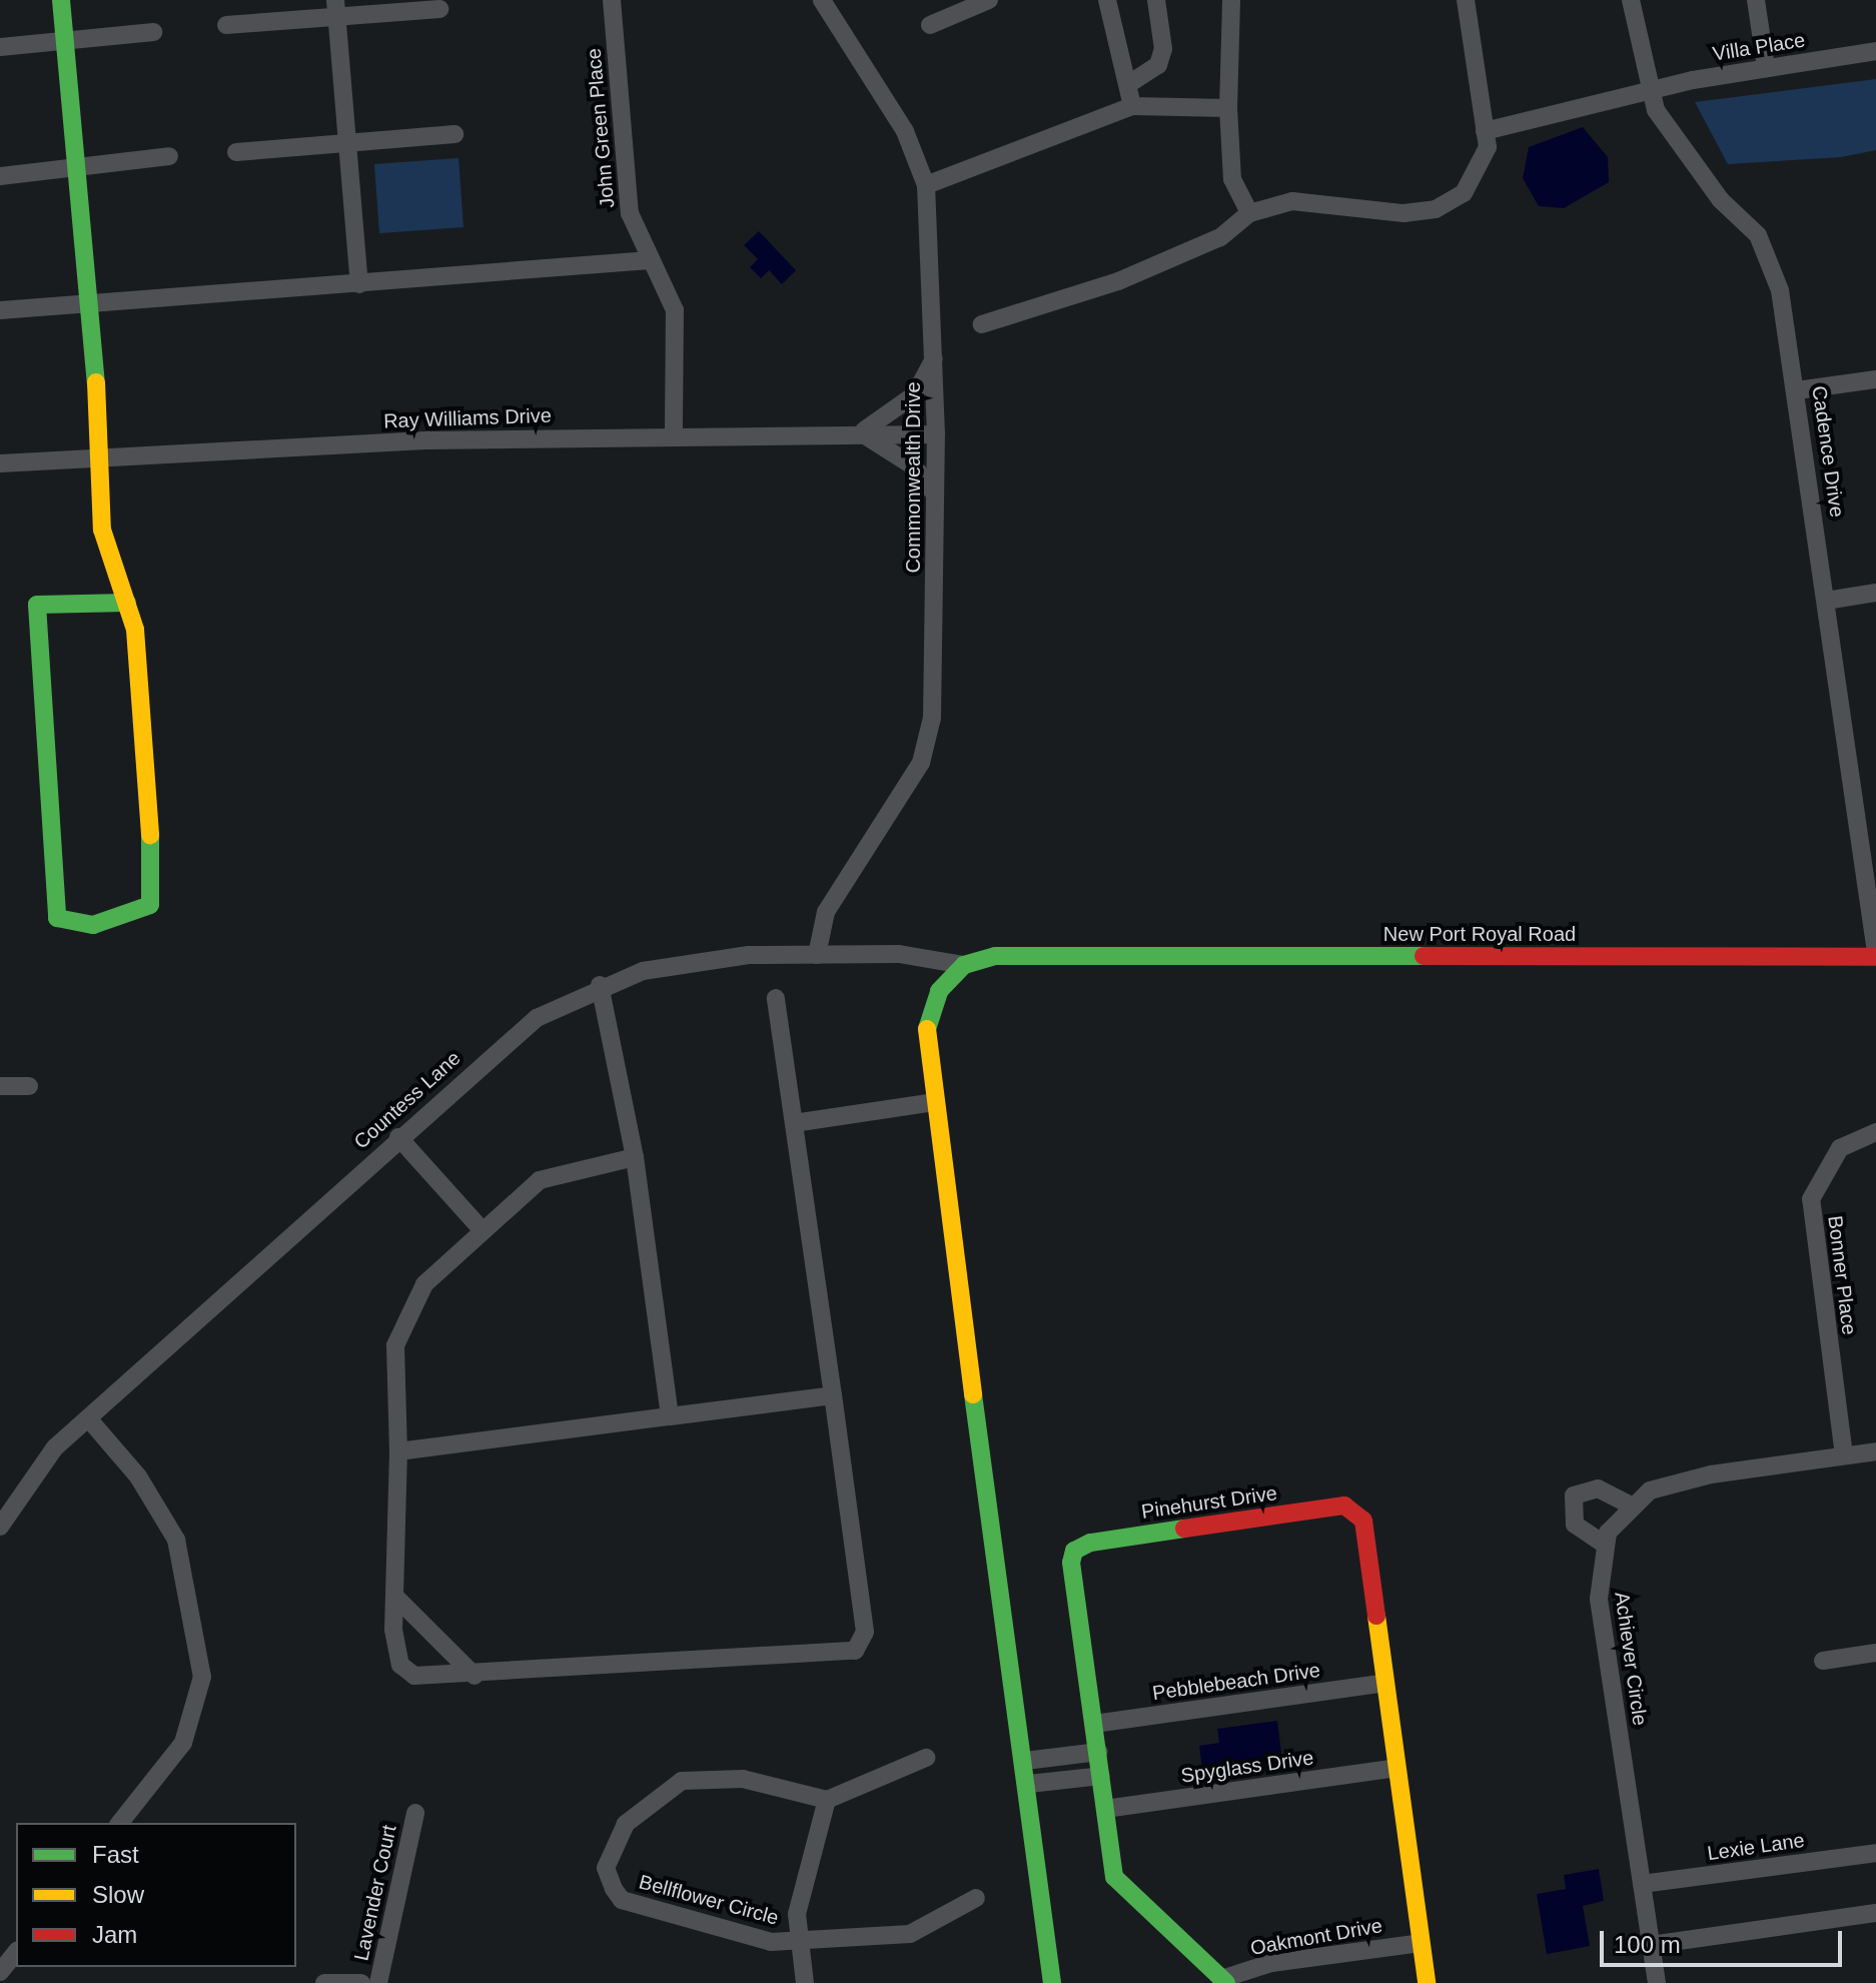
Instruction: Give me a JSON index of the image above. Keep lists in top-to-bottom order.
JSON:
{
  "streets": {
    "street": [
      "Villa Place",
      "John Green Place",
      "Ray Williams Drive",
      "Cadence Drive",
      "Commonwealth Drive",
      "New Port Royal Road",
      "Countess Lane",
      "Bonner Place",
      "Pinehurst Drive",
      "Achiever Circle",
      "Pebblebeach Drive",
      "Spyglass Drive",
      "Lexie Lane",
      "Lavender Court",
      "Bellflower Circle",
      "Oakmont Drive"
    ]
  },
  "crossings": [
    ["Villa Place", "Cadence Drive"],
    ["John Green Place", "Ray Williams Drive"],
    ["Ray Williams Drive", "Commonwealth Drive"],
    ["Cadence Drive", "New Port Royal Road"],
    ["Commonwealth Drive", "Countess Lane"],
    ["New Port Royal Road", "Countess Lane"],
    ["Bonner Place", "Achiever Circle"],
    ["Pinehurst Drive", "Pebblebeach Drive"],
    ["Pinehurst Drive", "Spyglass Drive"],
    ["Pinehurst Drive", "Oakmont Drive"],
    ["Achiever Circle", "Lexie Lane"]
  ],
  "legend": ["Fast", "Slow", "Jam"],
  "scale_bar": "100 m"
}
